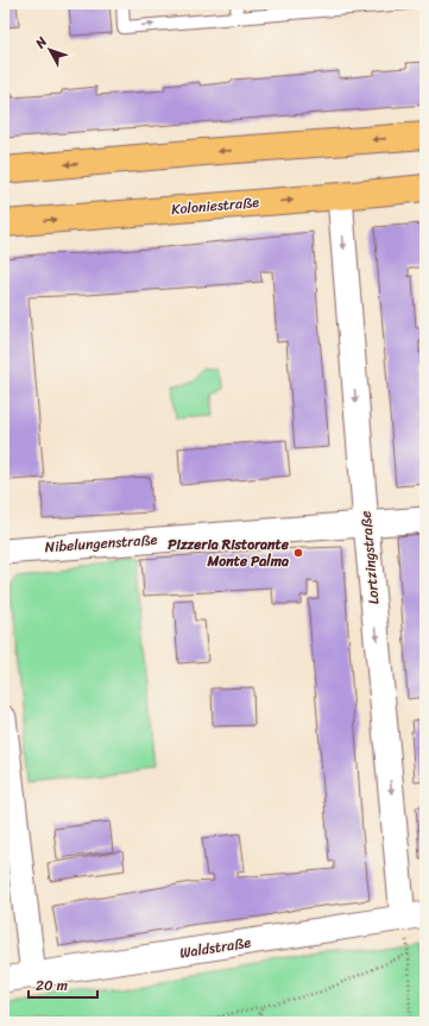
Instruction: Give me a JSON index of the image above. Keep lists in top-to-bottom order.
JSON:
{
  "streets": {
    "main road": ["Koloniestraße"],
    "street": ["Nibelungenstraße", "Lortzingstraße", "Waldstraße"]
  },
  "crossings": [
    ["Koloniestraße", "Lortzingstraße"],
    ["Nibelungenstraße", "Lortzingstraße"],
    ["Lortzingstraße", "Waldstraße"]
  ],
  "one_way": ["Lortzingstraße"],
  "places": ["Pizzeria Ristorante Monte Palma"],
  "scale_bar": "20 m",
  "north": "top left"
}
